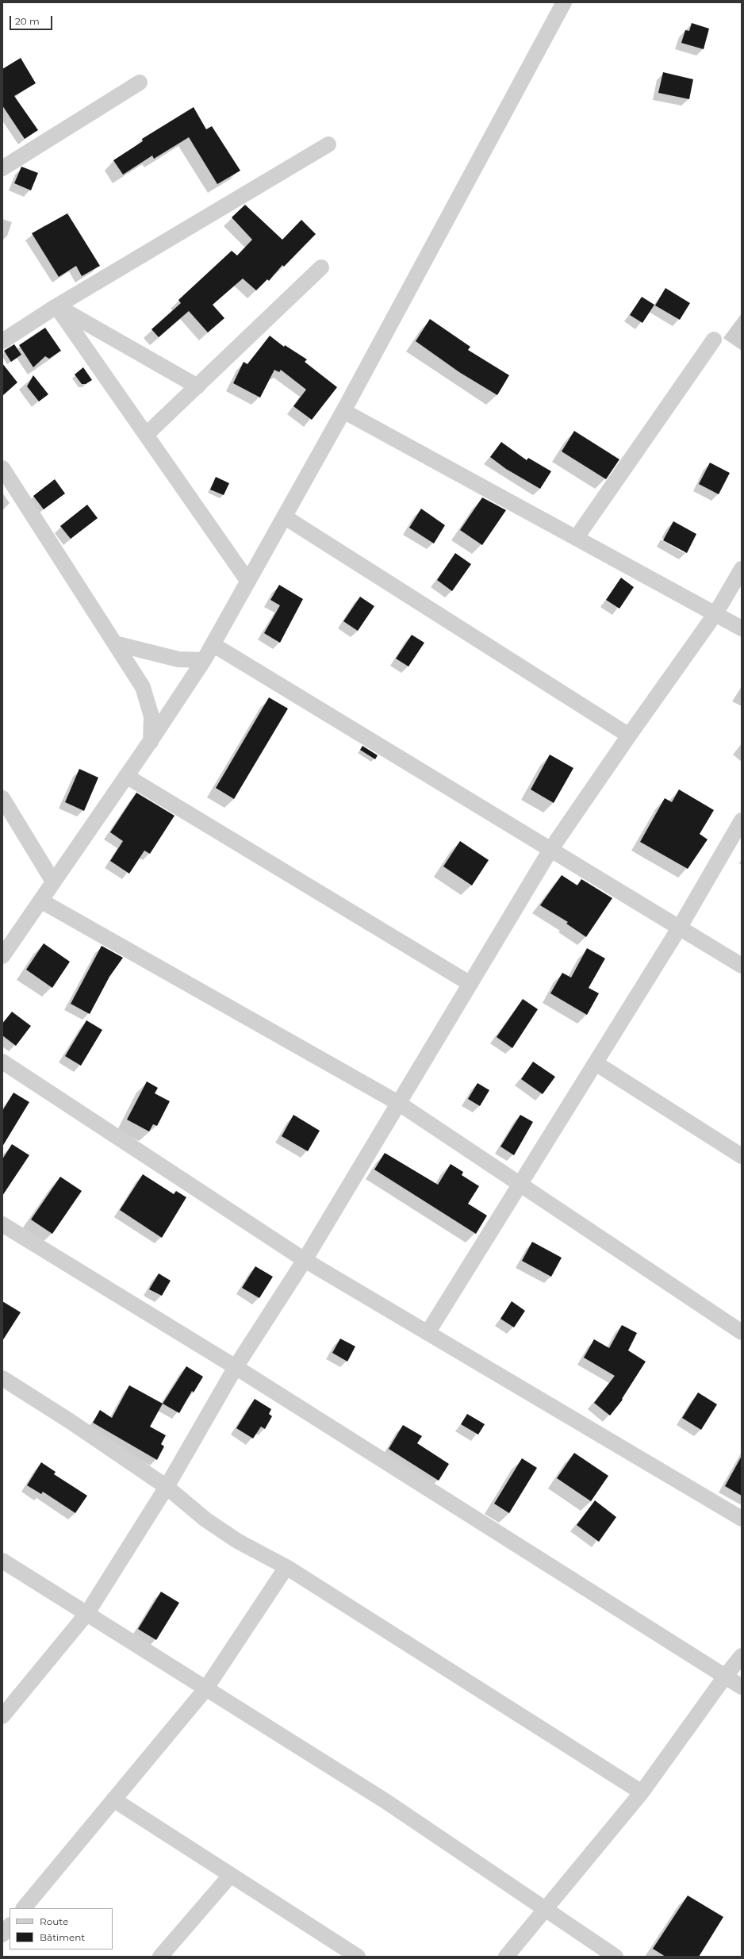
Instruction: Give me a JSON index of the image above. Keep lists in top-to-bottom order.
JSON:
{
  "legend": ["Route", "Bâtiment"],
  "scale_bar": "20 m"
}
